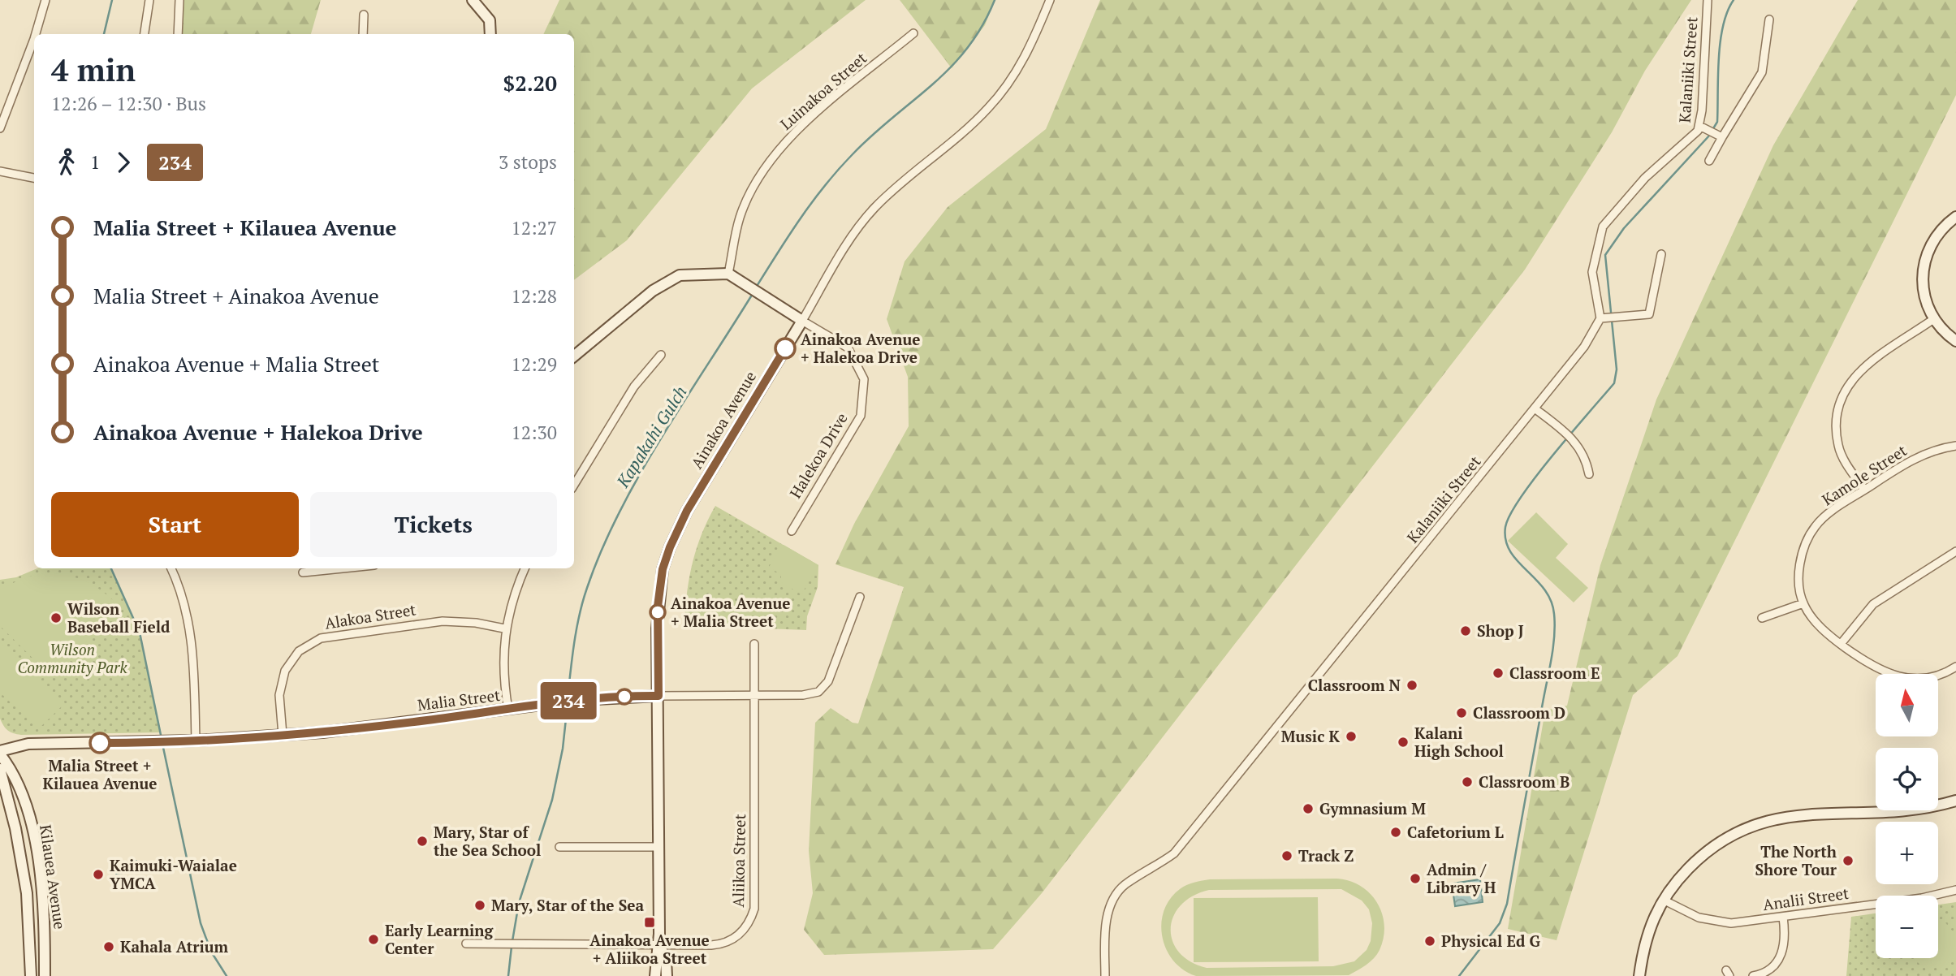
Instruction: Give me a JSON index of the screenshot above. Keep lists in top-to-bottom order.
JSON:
{
  "streets": {
    "street": [
      "Kalaniiki Street",
      "Luinakoa Street",
      "Ainakoa Avenue",
      "Halekoa Drive",
      "Kamole Street",
      "Alakoa Street",
      "Malia Street",
      "Aliikoa Street",
      "Kilauea Avenue",
      "Analii Street"
    ]
  },
  "crossings": [
    ["Luinakoa Street", "Halekoa Drive"],
    ["Ainakoa Avenue", "Halekoa Drive"],
    ["Ainakoa Avenue", "Malia Street"],
    ["Ainakoa Avenue", "Aliikoa Street"],
    ["Alakoa Street", "Malia Street"],
    ["Malia Street", "Aliikoa Street"],
    ["Malia Street", "Kilauea Avenue"]
  ],
  "water": ["Kapakahi Gulch"],
  "parks": ["Wilson Community Park"],
  "places": {
    "other": [
      "Ainakoa Avenue + Halekoa Drive",
      "Ainakoa Avenue + Malia Street",
      "Wilson Baseball Field",
      "Shop J",
      "Classroom E",
      "Classroom N",
      "Classroom D",
      "Music K",
      "Kalani High School",
      "Malia Street + Kilauea Avenue",
      "Classroom B",
      "Gymnasium M",
      "Cafetorium L",
      "Mary, Star of the Sea School",
      "Track Z",
      "The North Shore Tour",
      "Kaimuki-Waialae YMCA",
      "Admin / Library H",
      "Mary, Star of the Sea",
      "Early Learning Center",
      "Physical Ed G",
      "Kahala Atrium"
    ],
    "transit": ["Ainakoa Avenue + Aliikoa Street"]
  },
  "lines": ["bus line 234"],
  "north": "top",
  "page": {
    "on_map": "234",
    "heading": ["4 min", "12:26 – 12:30 · Bus", "$2.20"],
    "legs": ["1", "234", "3 stops"],
    "list": [
      {
        "name": "Malia Street + Kilauea Avenue",
        "value": "12:27"
      },
      {
        "name": "Malia Street + Ainakoa Avenue",
        "value": "12:28"
      },
      {
        "name": "Ainakoa Avenue + Malia Street",
        "value": "12:29"
      },
      {
        "name": "Ainakoa Avenue + Halekoa Drive",
        "value": "12:30"
      }
    ],
    "buttons": ["Start", "Tickets"],
    "map_buttons": ["+", "−"]
  }
}
